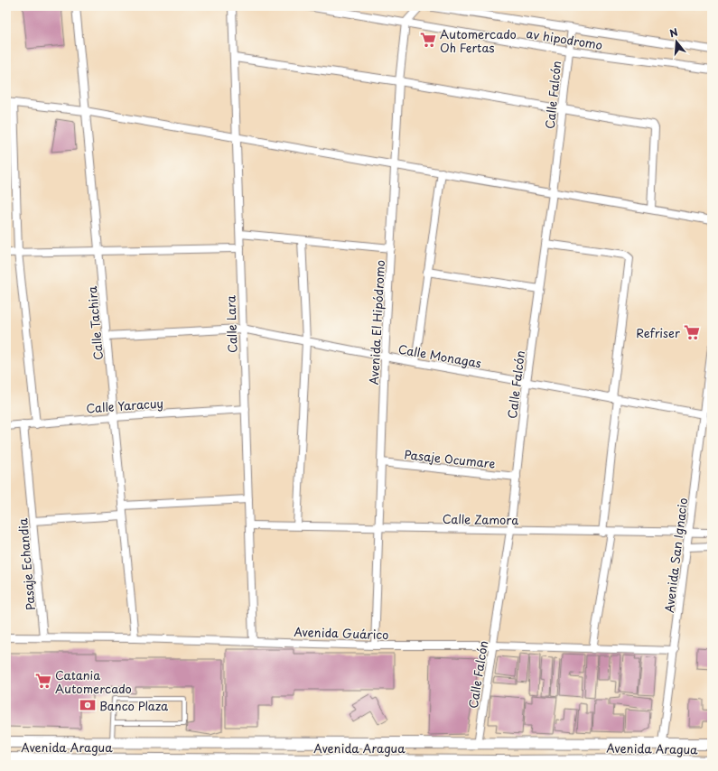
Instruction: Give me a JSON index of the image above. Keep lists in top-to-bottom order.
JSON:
{
  "streets": {
    "street": [
      "av hipodromo",
      "Calle Falcón",
      "Avenida El Hipódromo",
      "Calle Tachira",
      "Calle Lara",
      "Calle Monagas",
      "Calle Yaracuy",
      "Pasaje Ocumare",
      "Calle Zamora",
      "Avenida San Ignacio",
      "Pasaje Echandia",
      "Avenida Guárico",
      "Avenida Aragua"
    ]
  },
  "crossings": [
    ["av hipodromo", "Calle Falcón"],
    ["av hipodromo", "Avenida El Hipódromo"],
    ["Calle Falcón", "Calle Monagas"],
    ["Calle Falcón", "Pasaje Ocumare"],
    ["Calle Falcón", "Calle Zamora"],
    ["Calle Falcón", "Avenida Guárico"],
    ["Calle Falcón", "Avenida Aragua"],
    ["Avenida El Hipódromo", "Calle Monagas"],
    ["Avenida El Hipódromo", "Pasaje Ocumare"],
    ["Avenida El Hipódromo", "Calle Zamora"],
    ["Avenida El Hipódromo", "Avenida Guárico"],
    ["Calle Tachira", "Calle Monagas"],
    ["Calle Tachira", "Calle Yaracuy"],
    ["Calle Tachira", "Avenida Guárico"],
    ["Calle Lara", "Calle Monagas"],
    ["Calle Lara", "Calle Yaracuy"],
    ["Calle Lara", "Calle Zamora"],
    ["Calle Lara", "Avenida Guárico"],
    ["Calle Monagas", "Avenida San Ignacio"],
    ["Calle Yaracuy", "Pasaje Echandia"],
    ["Calle Zamora", "Avenida San Ignacio"],
    ["Avenida San Ignacio", "Avenida Guárico"],
    ["Avenida San Ignacio", "Avenida Aragua"],
    ["Pasaje Echandia", "Avenida Guárico"]
  ],
  "places": {
    "supermarket": ["Automercado Oh Fertas", "Refriser", "Catania Automercado"],
    "bank": ["Banco Plaza"]
  },
  "north": "top"
}
